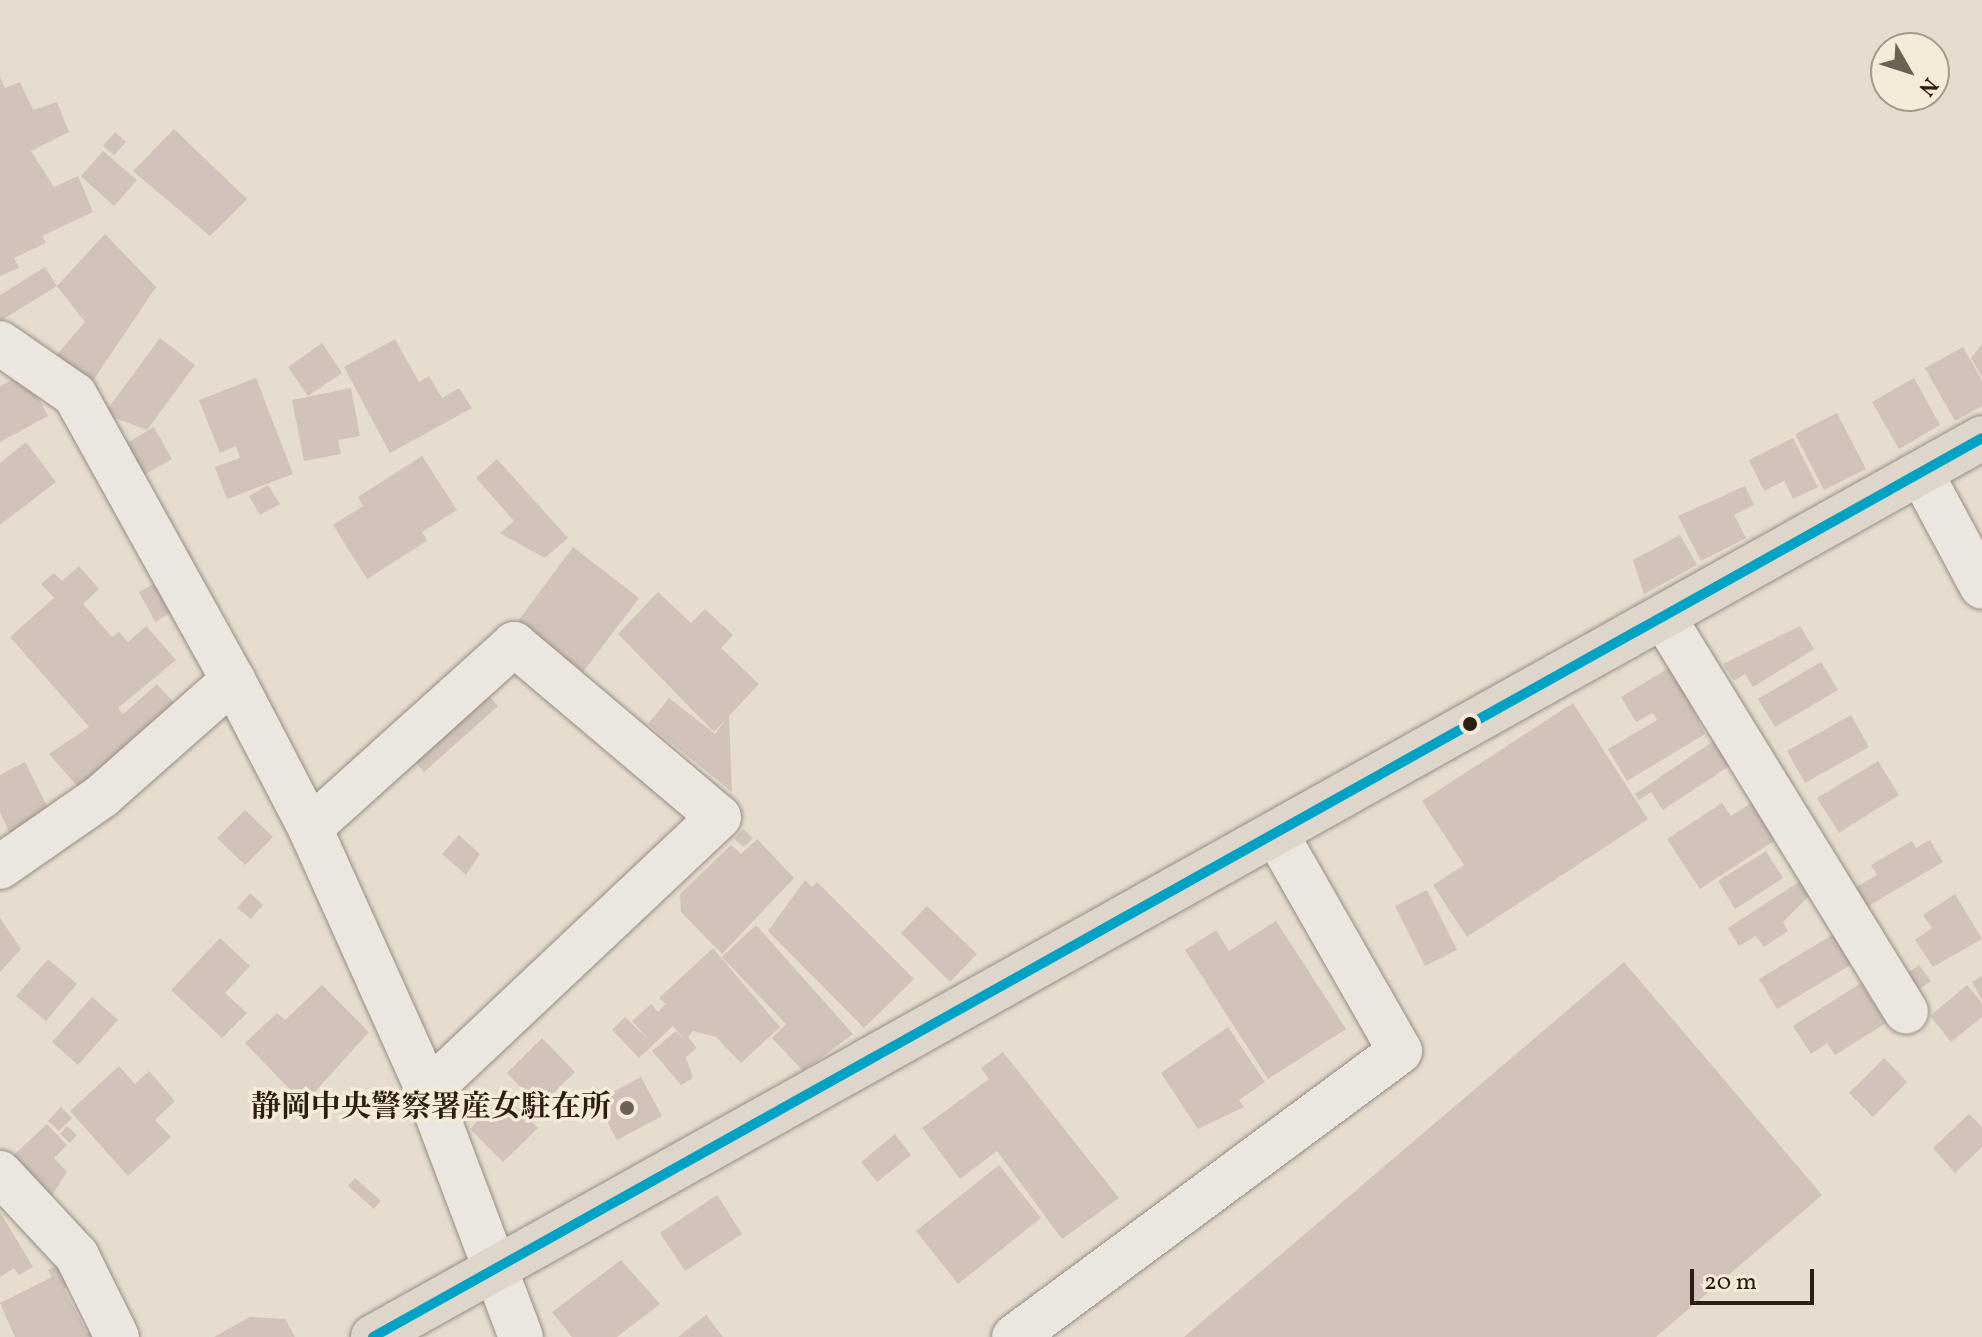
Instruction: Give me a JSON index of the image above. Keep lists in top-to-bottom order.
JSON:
{
  "places": ["静岡中央警察署産女駐在所"],
  "scale_bar": "20 m",
  "north": "bottom right"
}
